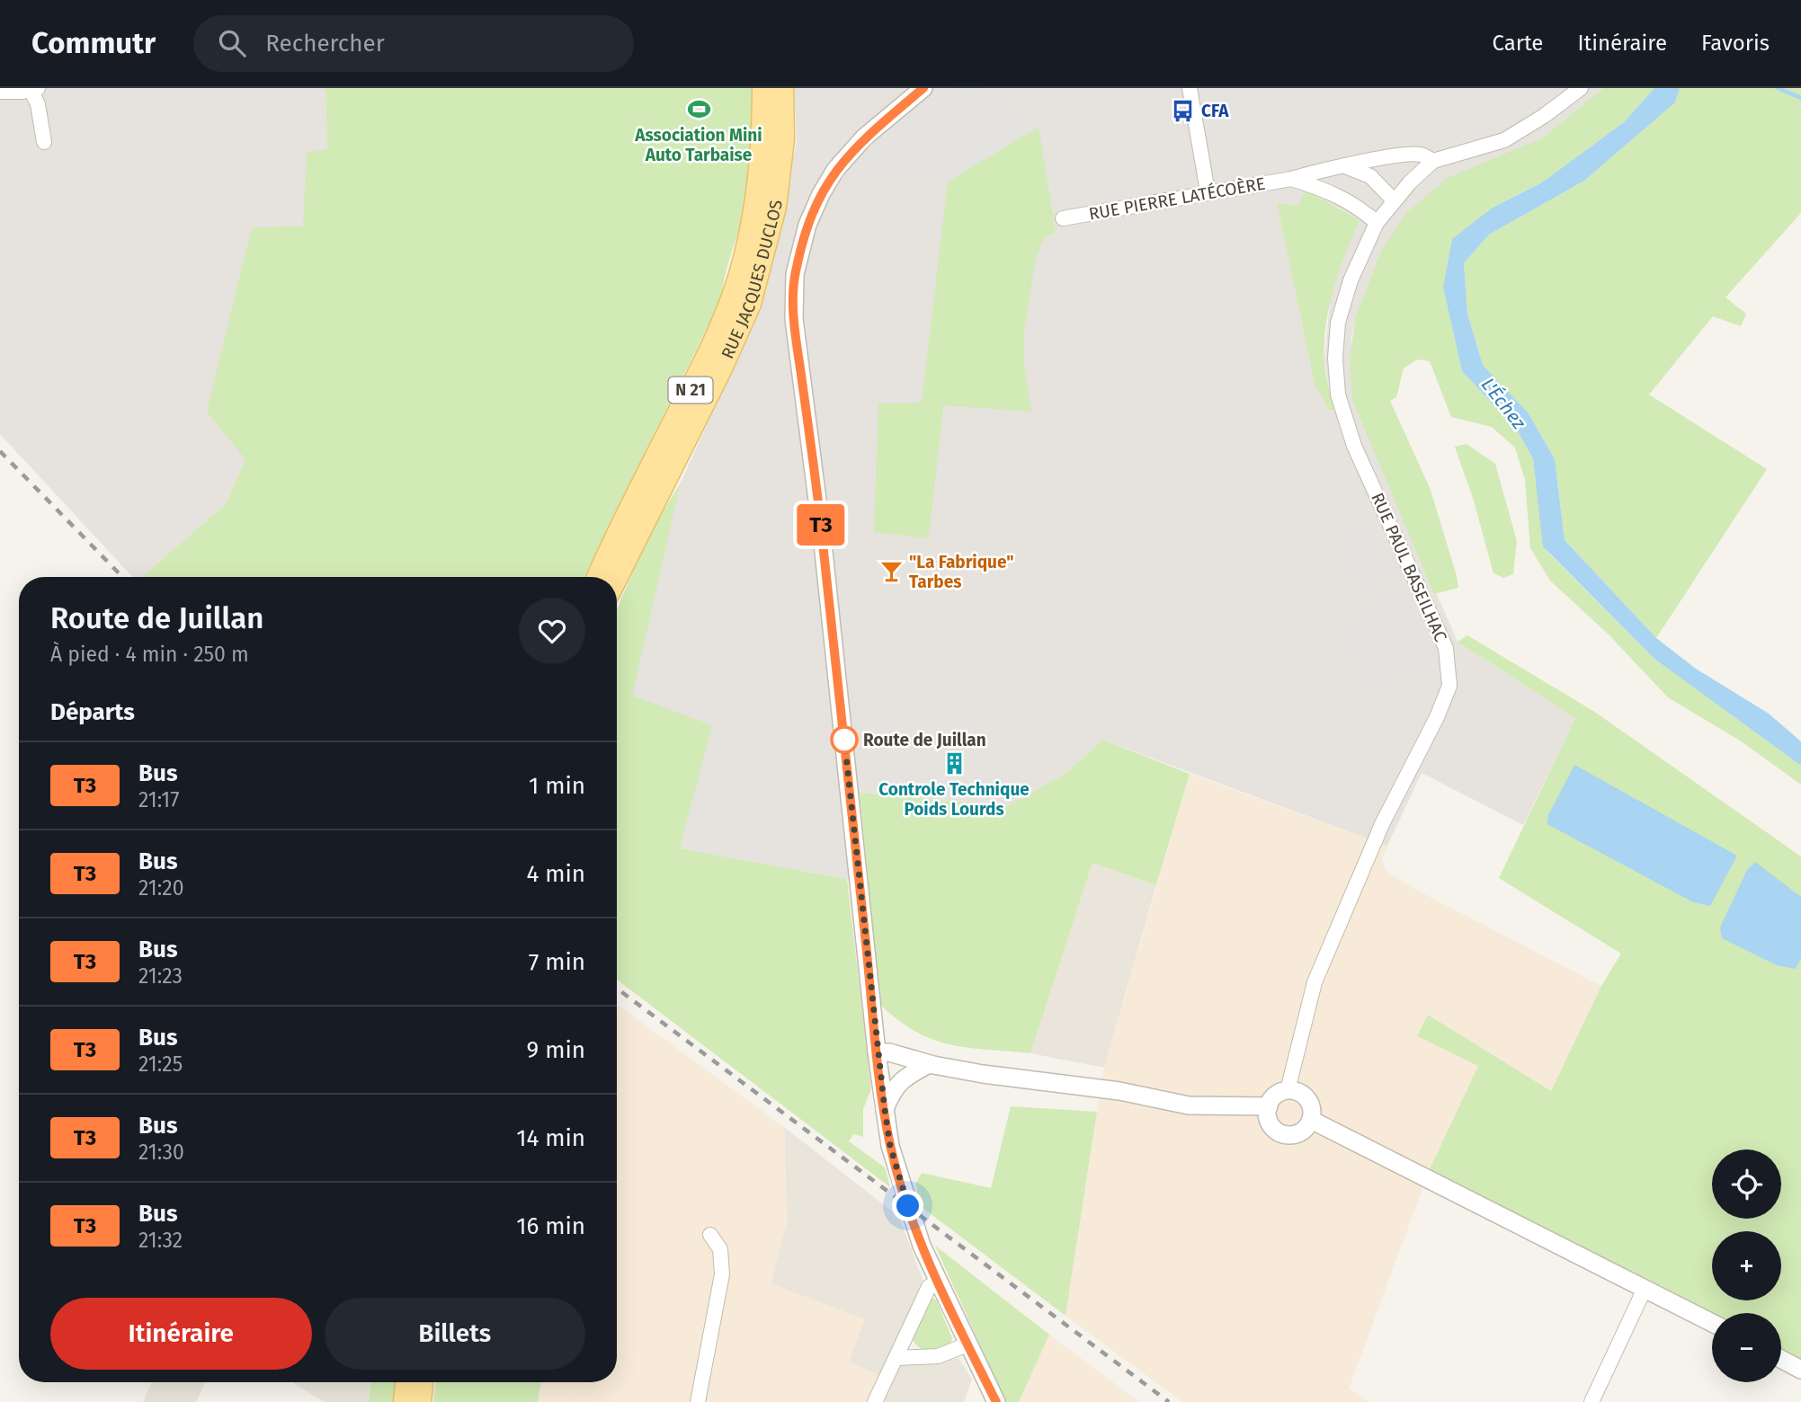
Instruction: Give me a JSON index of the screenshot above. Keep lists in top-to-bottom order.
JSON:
{
  "streets": {
    "main road": ["RUE JACQUES DUCLOS", "N 21"],
    "street": ["RUE PIERRE LATÉCOÈRE", "RUE PAUL BASEILHAC"]
  },
  "crossings": [
    ["RUE PIERRE LATÉCOÈRE", "RUE PAUL BASEILHAC"]
  ],
  "water": ["L'Échez"],
  "places": {
    "sports": ["Association Mini Auto Tarbaise"],
    "bus stop": ["CFA"],
    "bar": ["\"La Fabrique\" Tarbes"],
    "other": ["Route de Juillan"],
    "building": ["Controle Technique Poids Lourds"]
  },
  "lines": ["bus line T3"],
  "page": {
    "header": "Commutr",
    "search": "Rechercher",
    "nav": ["Carte", "Itinéraire", "Favoris"],
    "on_map": "T3",
    "heading": [
      ["Route de Juillan", "À pied · 4 min · 250 m"],
      "Départs"
    ],
    "list": [
      {
        "mark": "T3",
        "name": "Bus",
        "note": "21:17",
        "value": "1 min"
      },
      {
        "mark": "T3",
        "name": "Bus",
        "note": "21:20",
        "value": "4 min"
      },
      {
        "mark": "T3",
        "name": "Bus",
        "note": "21:23",
        "value": "7 min"
      },
      {
        "mark": "T3",
        "name": "Bus",
        "note": "21:25",
        "value": "9 min"
      },
      {
        "mark": "T3",
        "name": "Bus",
        "note": "21:30",
        "value": "14 min"
      },
      {
        "mark": "T3",
        "name": "Bus",
        "note": "21:32",
        "value": "16 min"
      }
    ],
    "map_buttons": ["+", "−"],
    "buttons": ["Itinéraire", "Billets"]
  }
}
